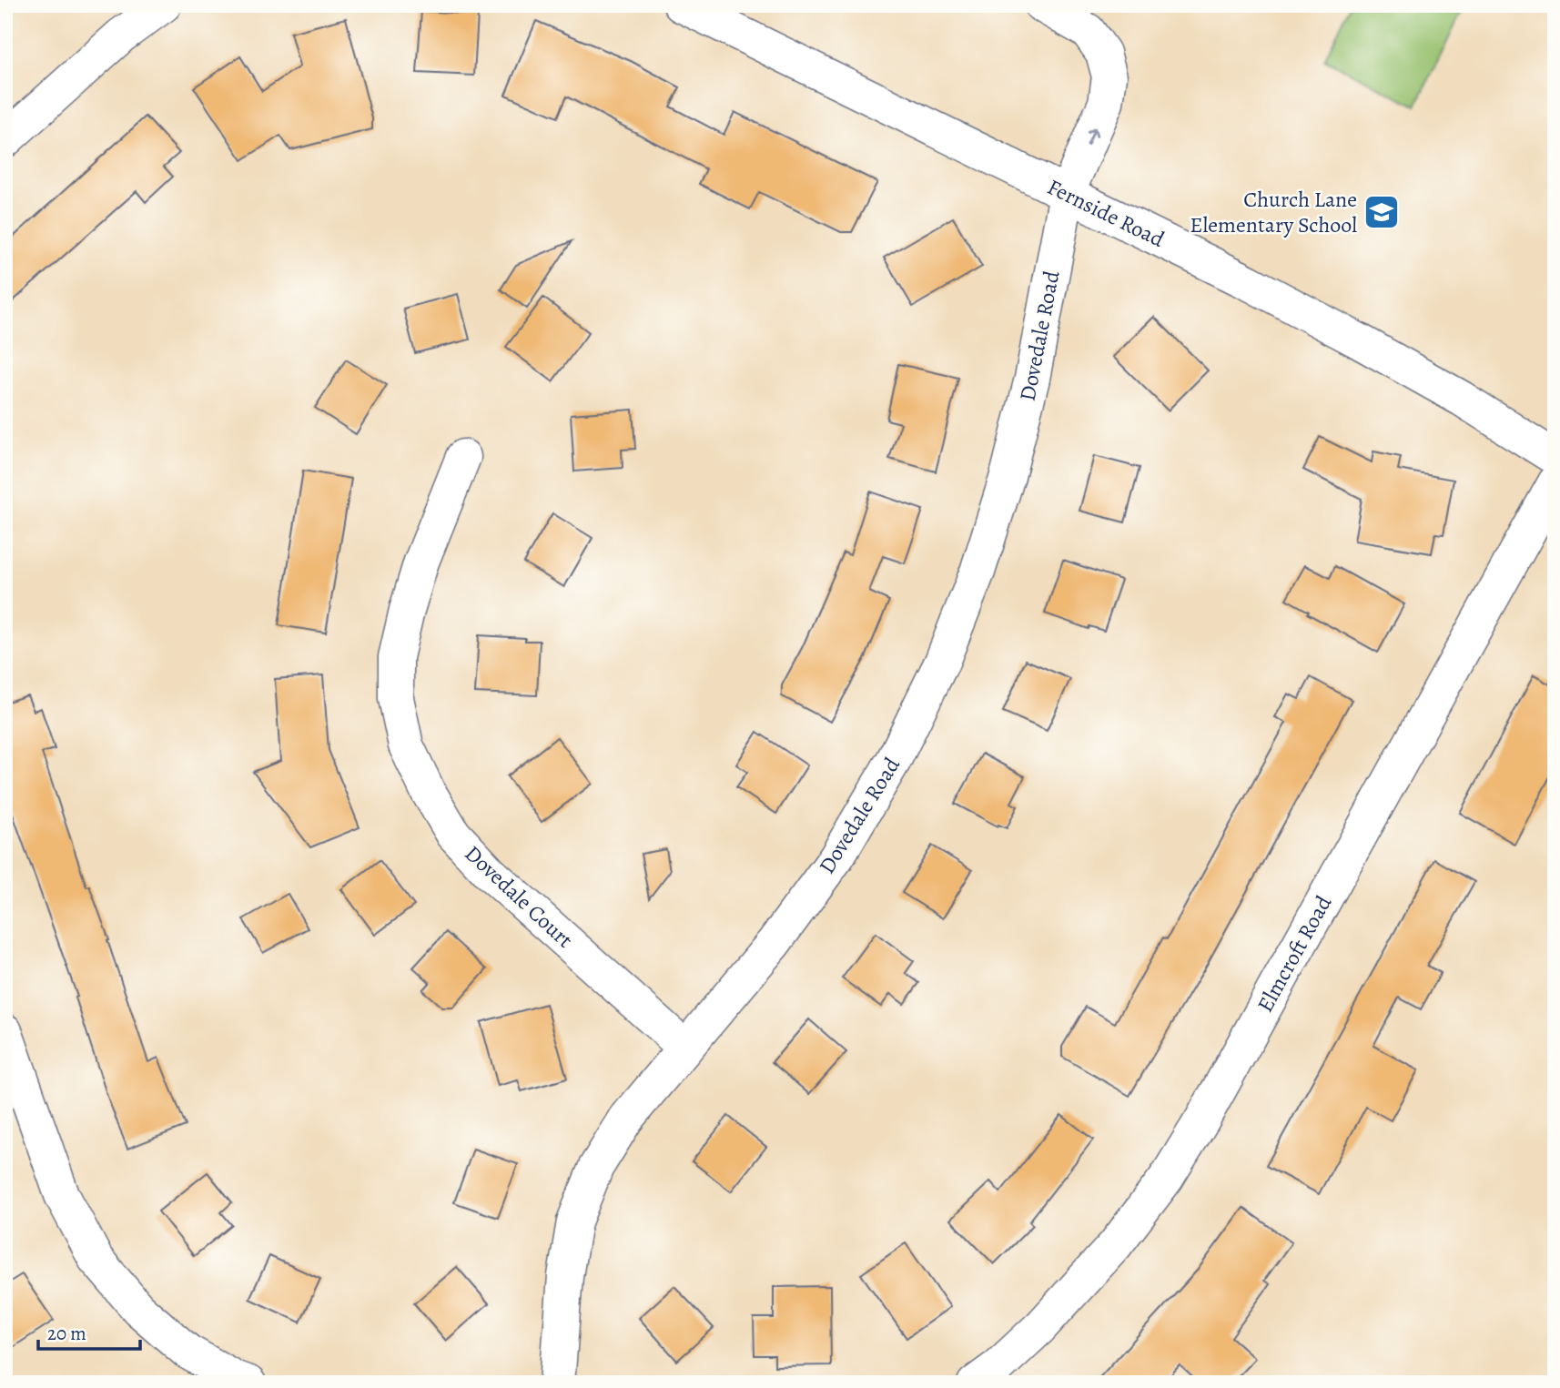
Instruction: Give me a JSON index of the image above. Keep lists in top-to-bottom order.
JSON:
{
  "streets": {
    "street": [
      "Fernside Road",
      "Dovedale Road",
      "Dovedale Court",
      "Elmcroft Road"
    ]
  },
  "crossings": [
    ["Fernside Road", "Dovedale Road"],
    ["Dovedale Road", "Dovedale Court"]
  ],
  "places": {
    "school or university": ["Church Lane Elementary School"]
  },
  "scale_bar": "20 m"
}
